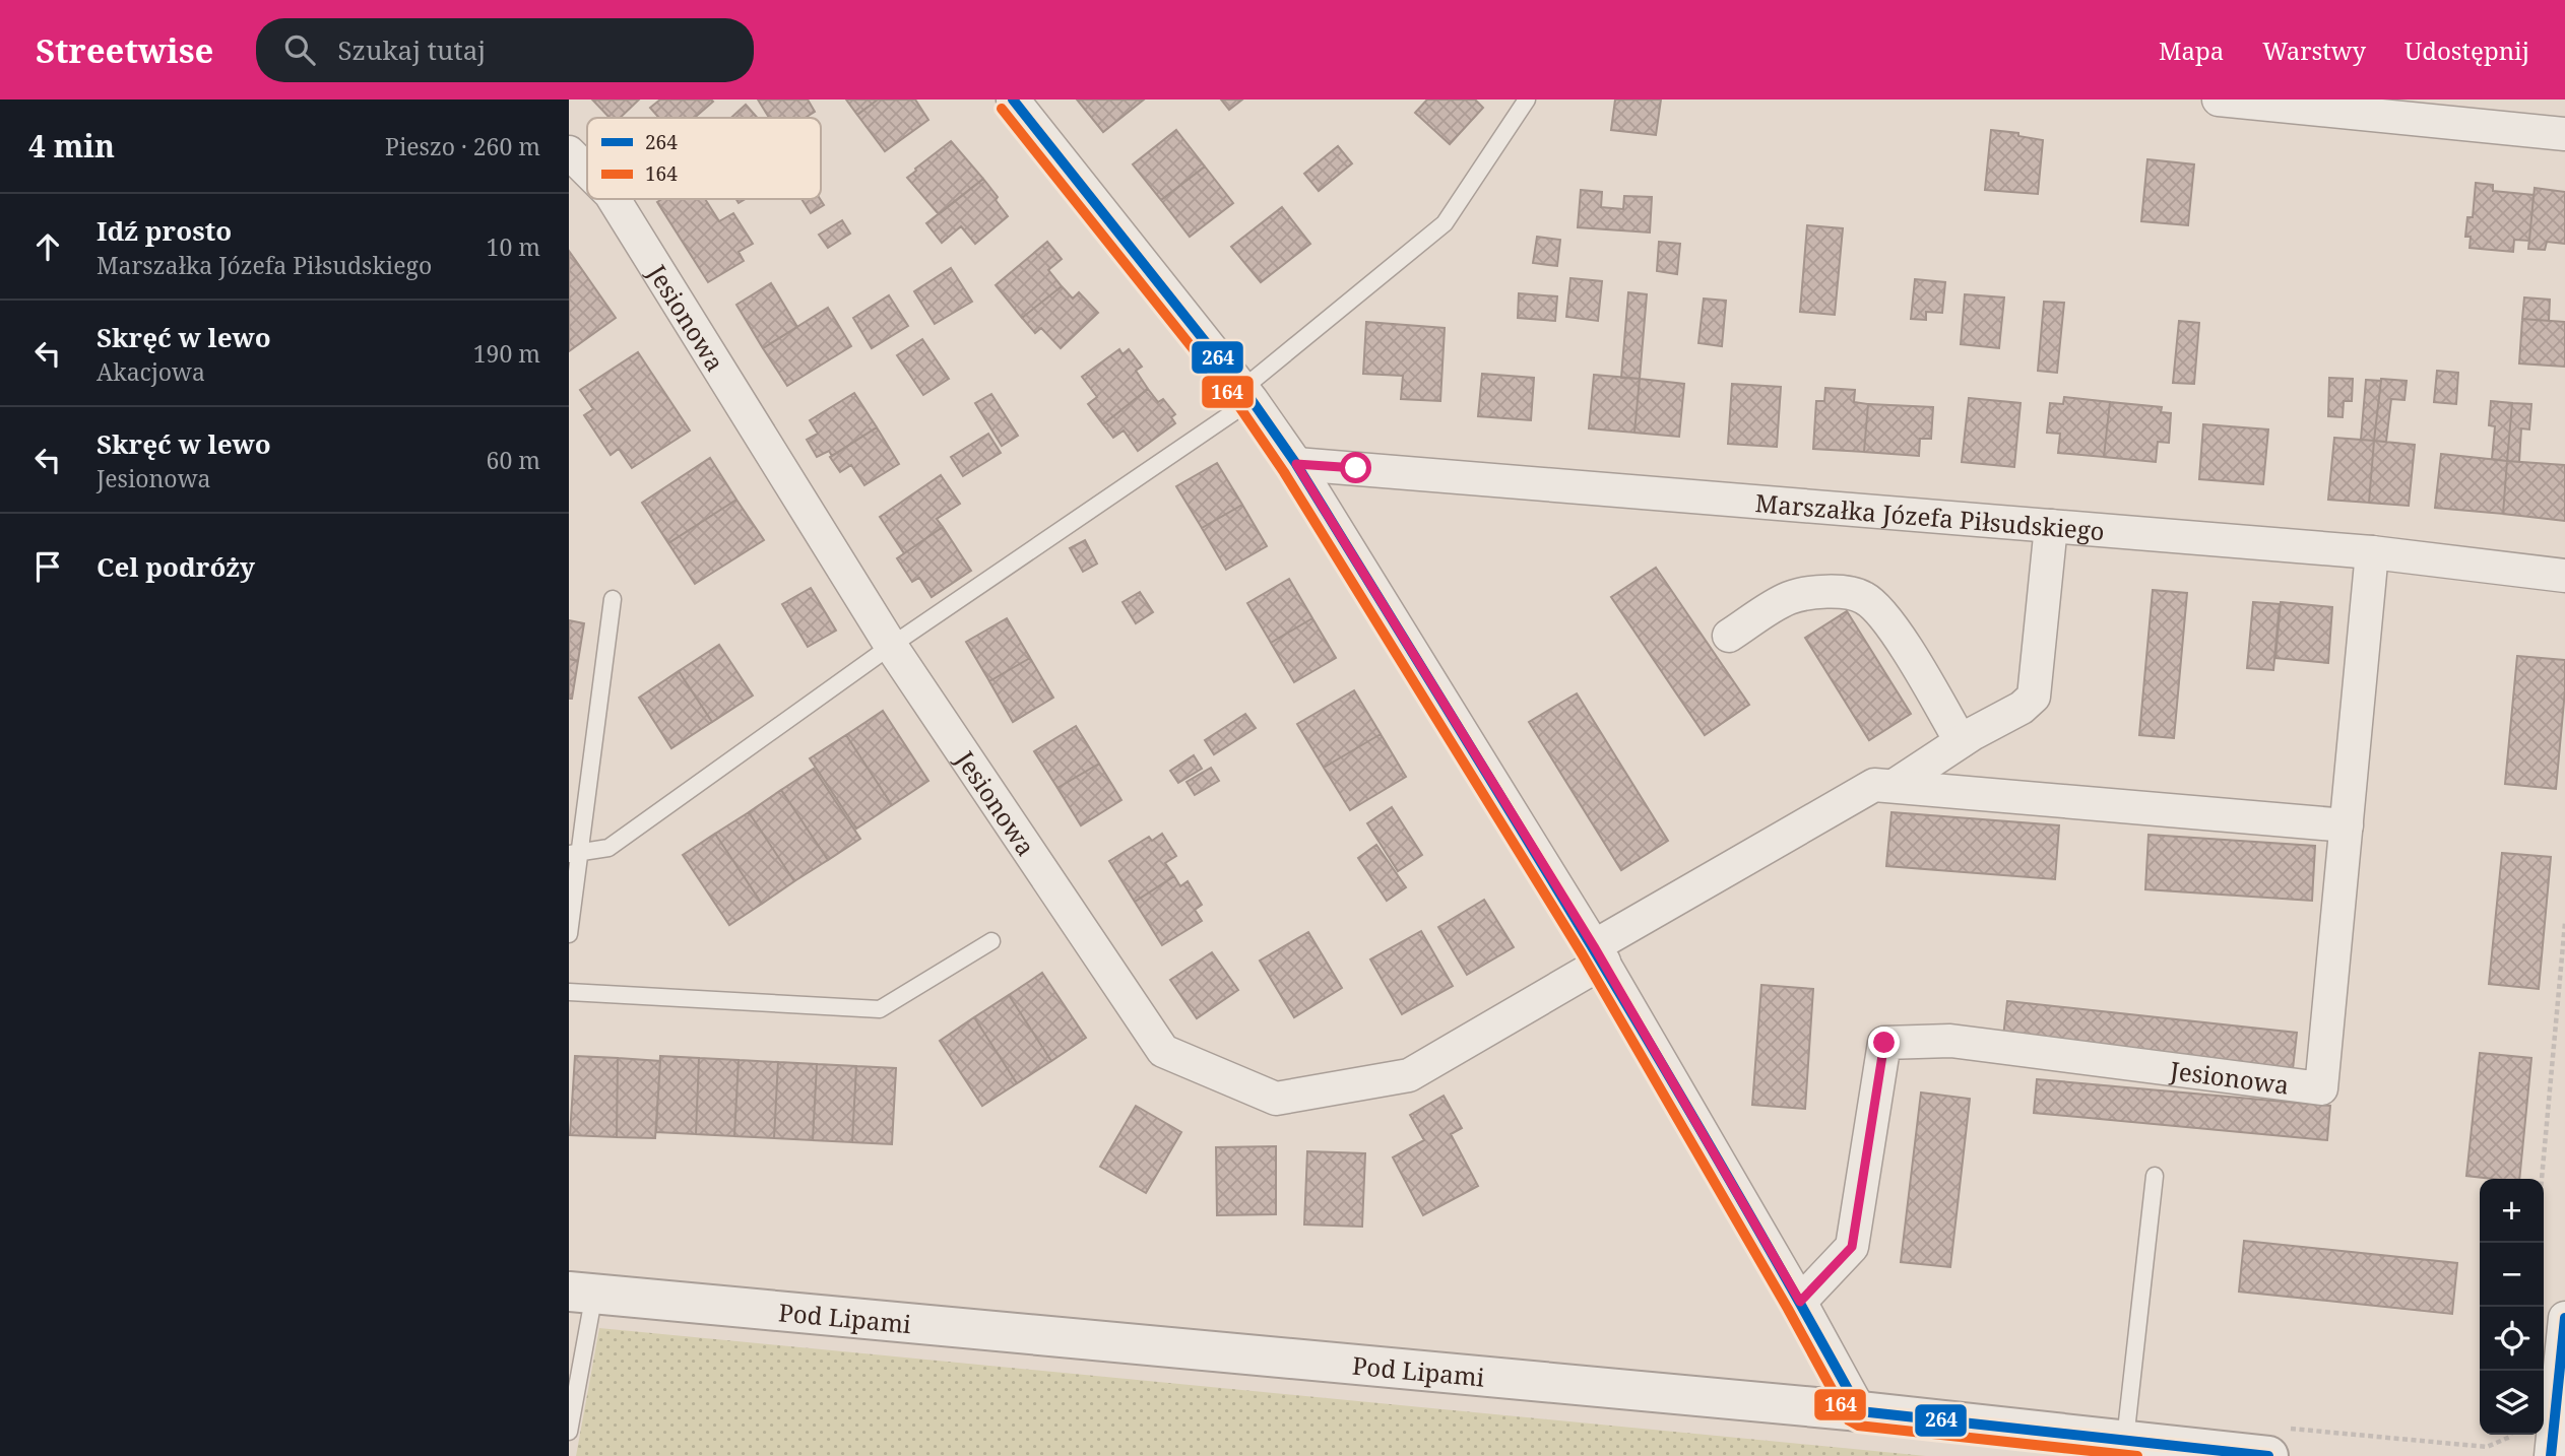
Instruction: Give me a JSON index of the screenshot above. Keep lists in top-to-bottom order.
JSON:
{
  "streets": {
    "street": ["Jesionowa", "Marszałka Józefa Piłsudskiego", "Pod Lipami"]
  },
  "crossings": [
    ["Jesionowa", "Marszałka Józefa Piłsudskiego"]
  ],
  "lines": ["transit line 264", "transit line 164"],
  "legend": ["264", "164"],
  "page": {
    "header": "Streetwise",
    "search": "Szukaj tutaj",
    "nav": ["Mapa", "Warstwy", "Udostępnij"],
    "heading": ["4 min", "Pieszo · 260 m"],
    "list": [
      ["Idź prosto", "Marszałka Józefa Piłsudskiego", "10 m"],
      ["Skręć w lewo", "Akacjowa", "190 m"],
      ["Skręć w lewo", "Jesionowa", "60 m"],
      "Cel podróży"
    ],
    "map_buttons": ["+", "−"]
  }
}
